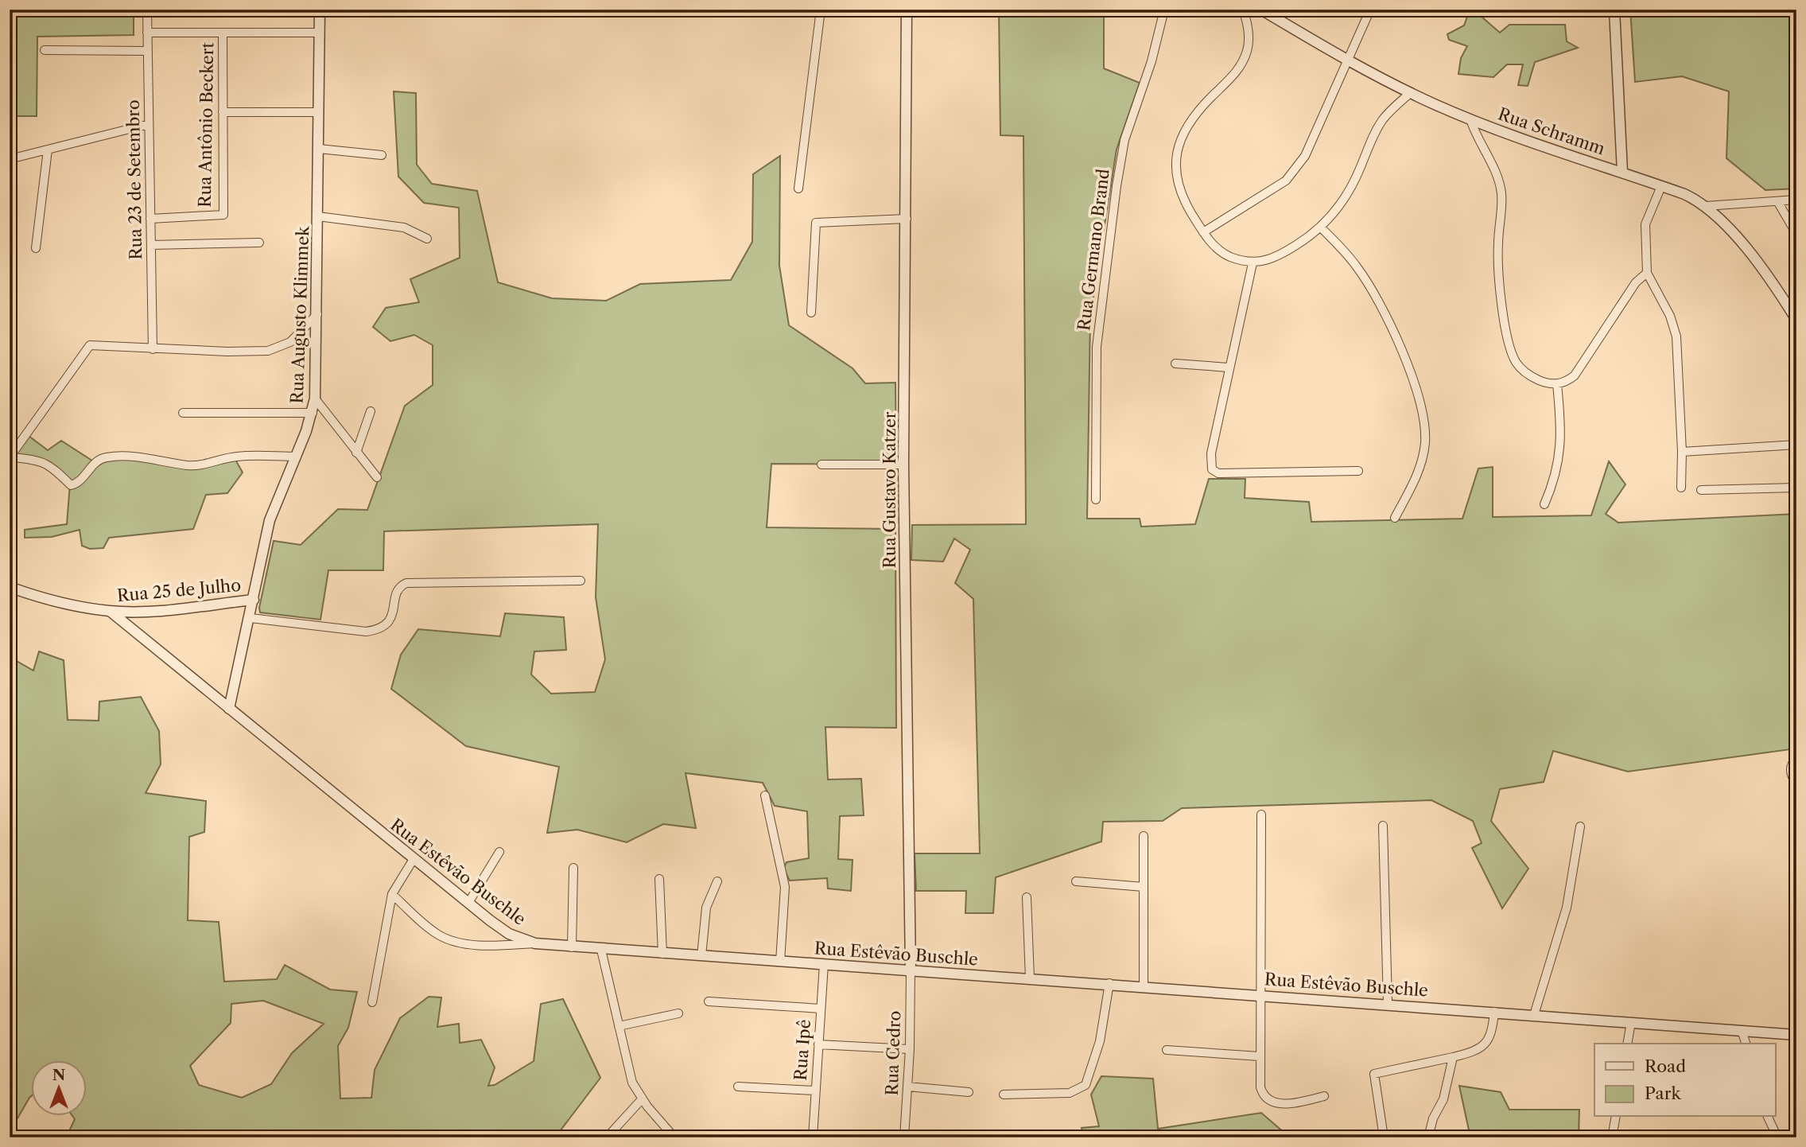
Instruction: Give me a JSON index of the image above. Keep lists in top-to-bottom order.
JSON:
{
  "streets": {
    "street": [
      "Rua Antônio Beckert",
      "Rua Schramm",
      "Rua 23 de Setembro",
      "Rua Germano Brand",
      "Rua Augusto Klimmek",
      "Rua Gustavo Katzer",
      "Rua 25 de Julho",
      "Rua Estêvão Buschle",
      "Rua Ipê",
      "Rua Cedro"
    ]
  },
  "crossings": [
    ["Rua Antônio Beckert", "Rua 23 de Setembro"],
    ["Rua Augusto Klimmek", "Rua 25 de Julho"],
    ["Rua Augusto Klimmek", "Rua Estêvão Buschle"],
    ["Rua Gustavo Katzer", "Rua Estêvão Buschle"],
    ["Rua Gustavo Katzer", "Rua Cedro"],
    ["Rua 25 de Julho", "Rua Estêvão Buschle"],
    ["Rua Estêvão Buschle", "Rua Ipê"],
    ["Rua Estêvão Buschle", "Rua Cedro"]
  ],
  "legend": ["Road", "Park"],
  "north": "top"
}
